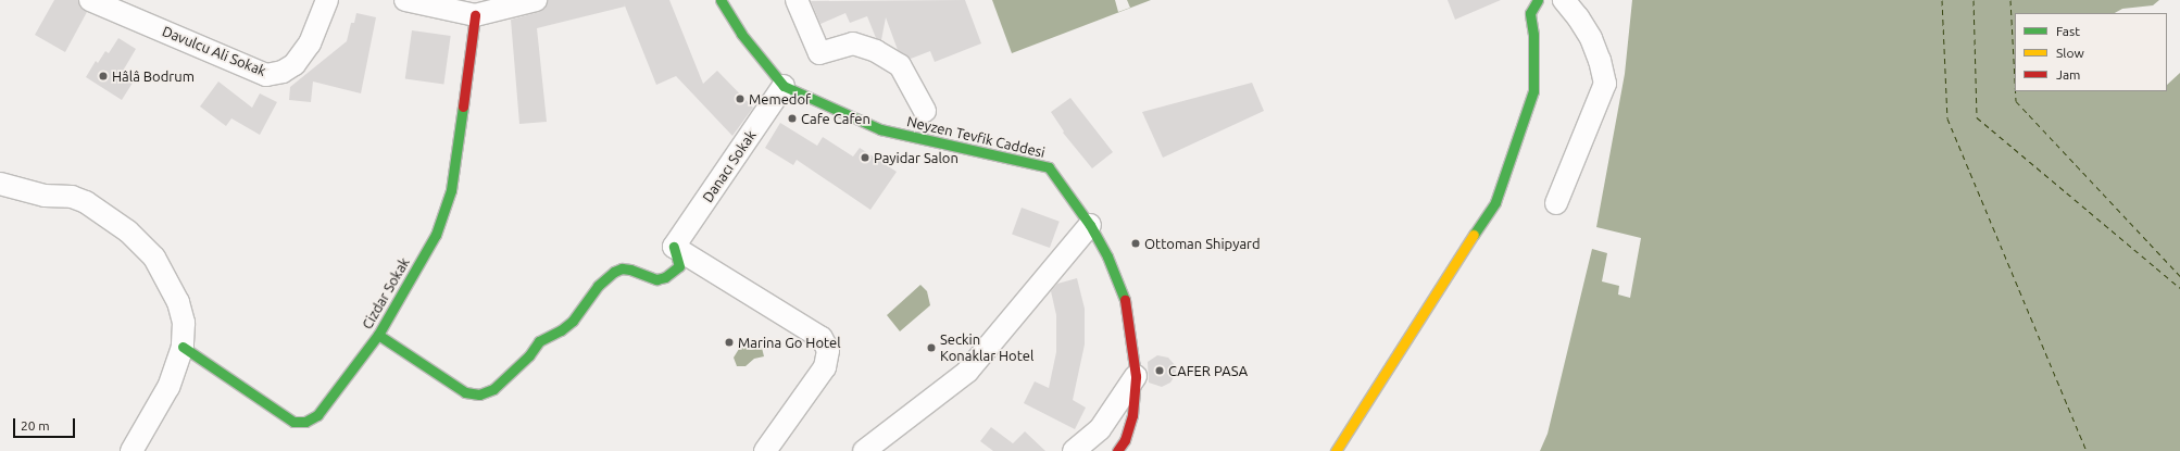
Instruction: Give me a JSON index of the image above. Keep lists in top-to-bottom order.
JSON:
{
  "streets": {
    "street": [
      "Davulcu Ali Sokak",
      "Neyzen Tevfik Caddesi",
      "Danacı Sokak",
      "Cizdar Sokak"
    ]
  },
  "crossings": [
    ["Neyzen Tevfik Caddesi", "Danacı Sokak"]
  ],
  "places": [
    "Hâlâ Bodrum",
    "Memedof",
    "Cafe Cafen",
    "Payidar Salon",
    "Ottoman Shipyard",
    "Marina Go Hotel",
    "Seckin Konaklar Hotel",
    "CAFER PASA"
  ],
  "legend": ["Fast", "Slow", "Jam"],
  "scale_bar": "20 m"
}
